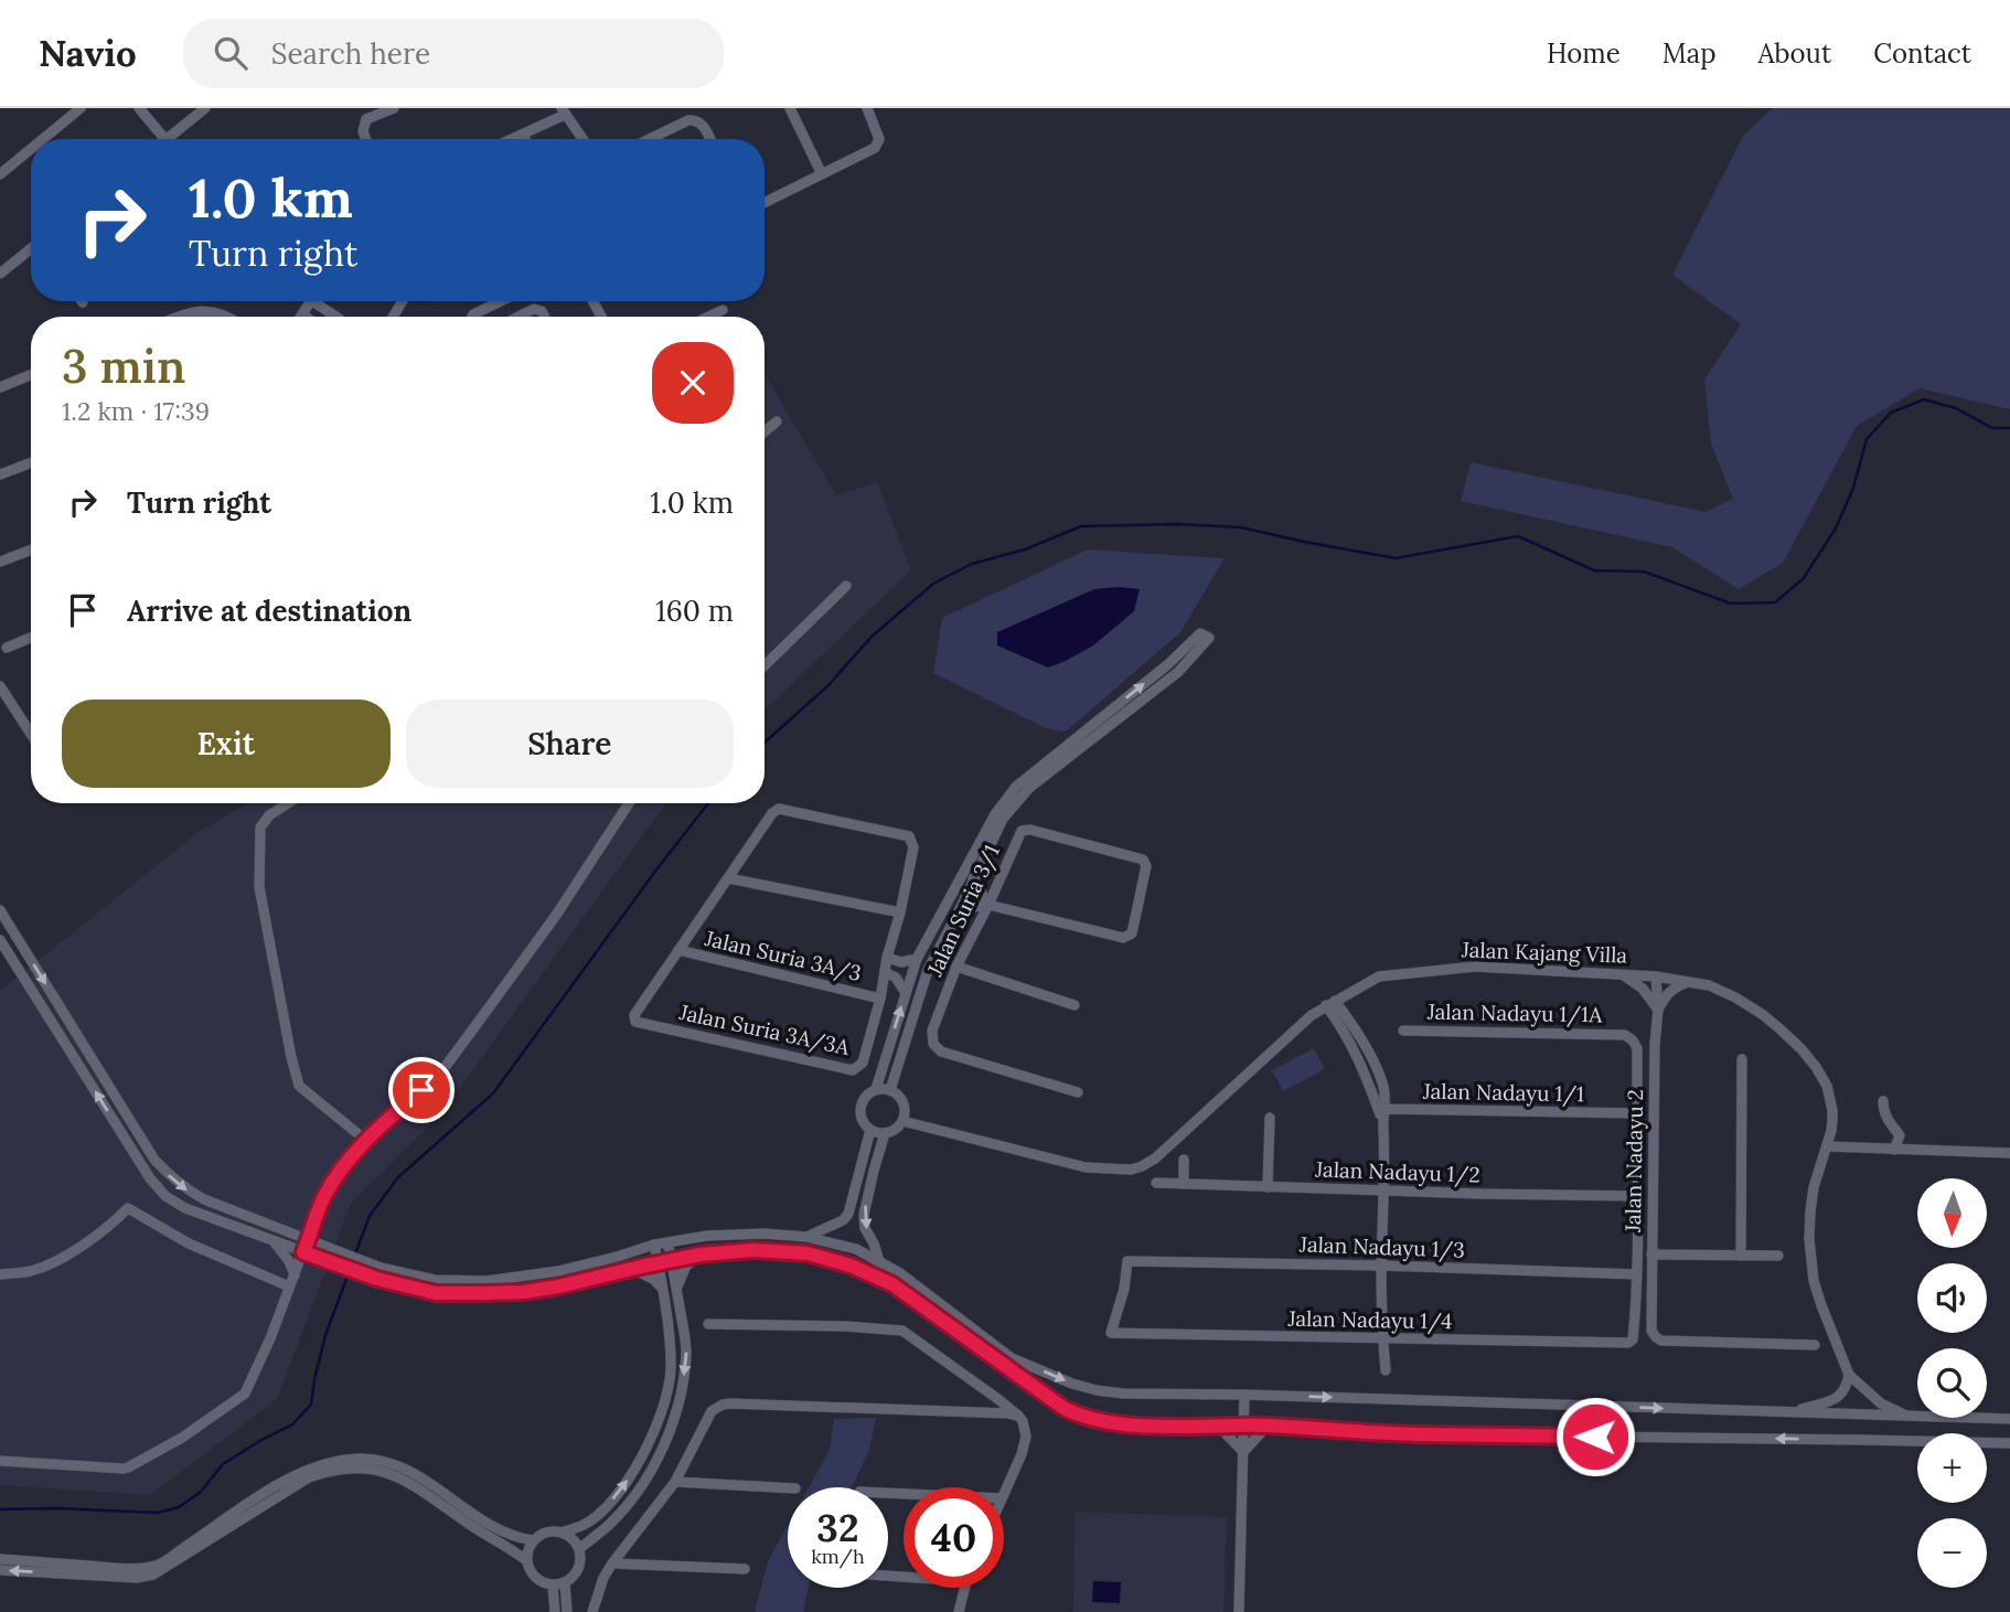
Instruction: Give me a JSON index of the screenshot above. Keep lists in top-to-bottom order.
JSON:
{
  "streets": {
    "street": [
      "Jalan Suria 3/1",
      "Jalan Kajang Villa",
      "Jalan Suria 3A/3",
      "Jalan Nadayu 1/1A",
      "Jalan Suria 3A/3A",
      "Jalan Nadayu 1/1",
      "Jalan Nadayu 2",
      "Jalan Nadayu 1/2",
      "Jalan Nadayu 1/3",
      "Jalan Nadayu 1/4"
    ]
  },
  "crossings": [
    ["Jalan Kajang Villa", "Jalan Nadayu 2"],
    ["Jalan Suria 3A/3", "Jalan Suria 3A/3A"],
    ["Jalan Nadayu 1/1A", "Jalan Nadayu 1/1"],
    ["Jalan Nadayu 1/3", "Jalan Nadayu 1/4"]
  ],
  "north": "bottom",
  "page": {
    "header": "Navio",
    "search": "Search here",
    "nav": [
      "Home",
      "Map",
      "About",
      "Contact"
    ],
    "turn": ["1.0 km", "Turn right"],
    "heading": ["3 min", "1.2 km · 17:39"],
    "list": [
      {
        "name": "Turn right",
        "value": "1.0 km"
      },
      {
        "name": "Arrive at destination",
        "value": "160 m"
      }
    ],
    "buttons": ["Exit", "Share"],
    "map_buttons": ["+", "−"],
    "speed": "32 km/h",
    "limit": "40"
  }
}
